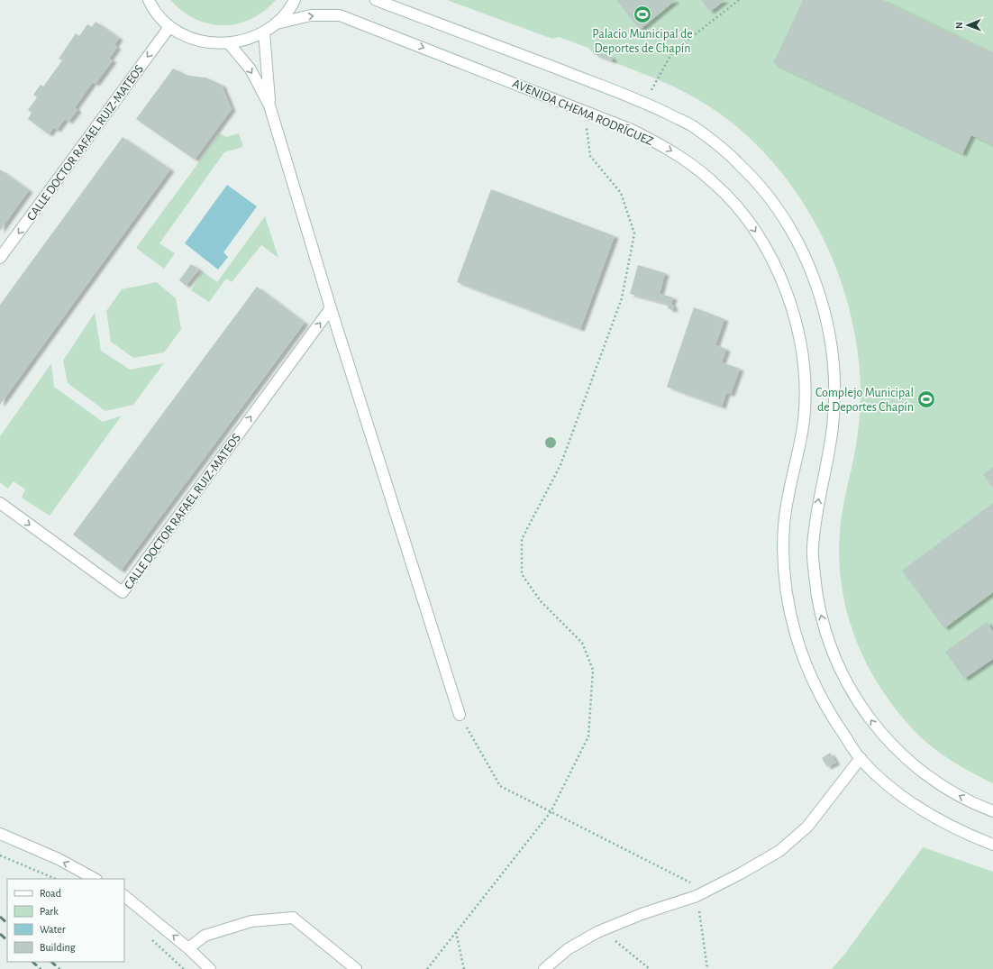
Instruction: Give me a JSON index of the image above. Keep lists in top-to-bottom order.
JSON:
{
  "streets": {
    "main road": ["AVENIDA CHEMA RODRÍGUEZ", "CALLE DOCTOR RAFAEL RUIZ-MATEOS"]
  },
  "one_way": ["AVENIDA CHEMA RODRÍGUEZ"],
  "places": {
    "sports": ["Palacio Municipal de Deportes de Chapín", "Complejo Municipal de Deportes Chapín"]
  },
  "legend": [
    "Road",
    "Park",
    "Water",
    "Building"
  ],
  "north": "left"
}
